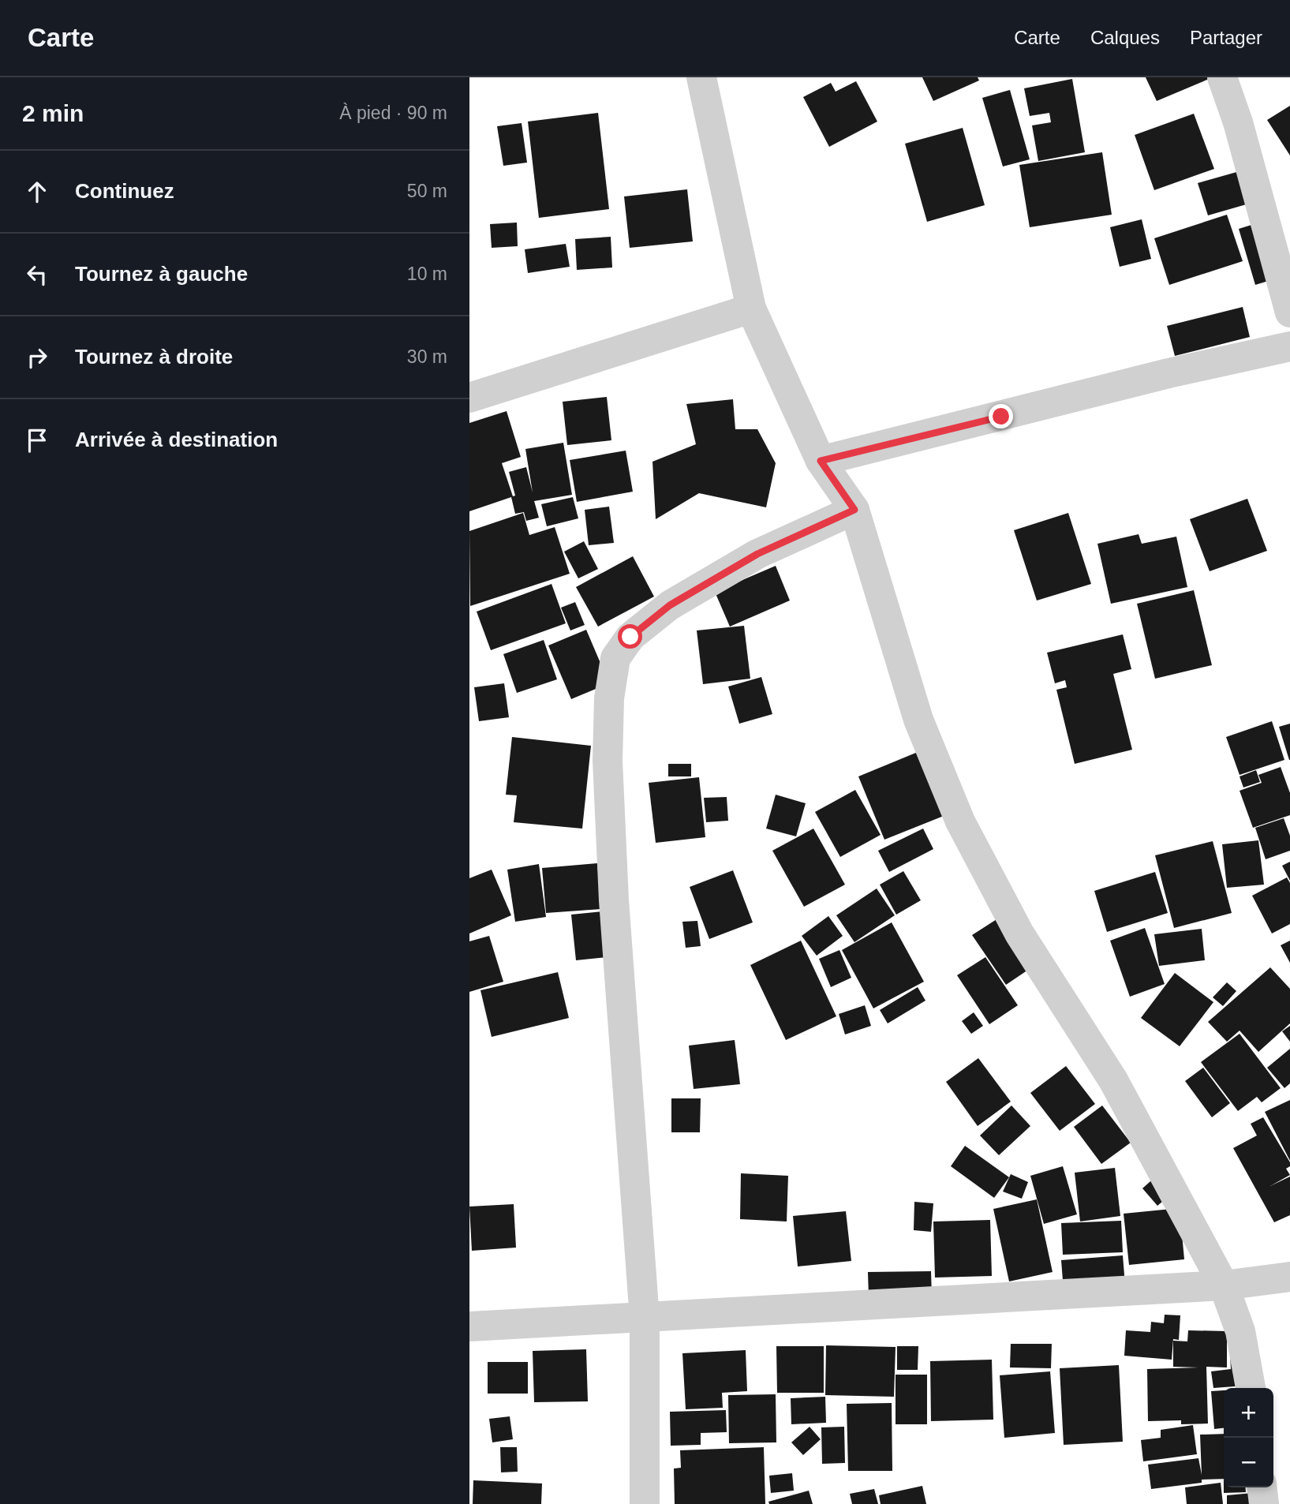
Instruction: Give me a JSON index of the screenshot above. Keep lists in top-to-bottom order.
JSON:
{
  "page": {
    "header": "Carte",
    "nav": ["Carte", "Calques", "Partager"],
    "heading": ["2 min", "À pied · 90 m"],
    "list": [
      ["Continuez", "50 m"],
      ["Tournez à gauche", "10 m"],
      ["Tournez à droite", "30 m"],
      "Arrivée à destination"
    ],
    "map_buttons": ["+", "−"]
  }
}
